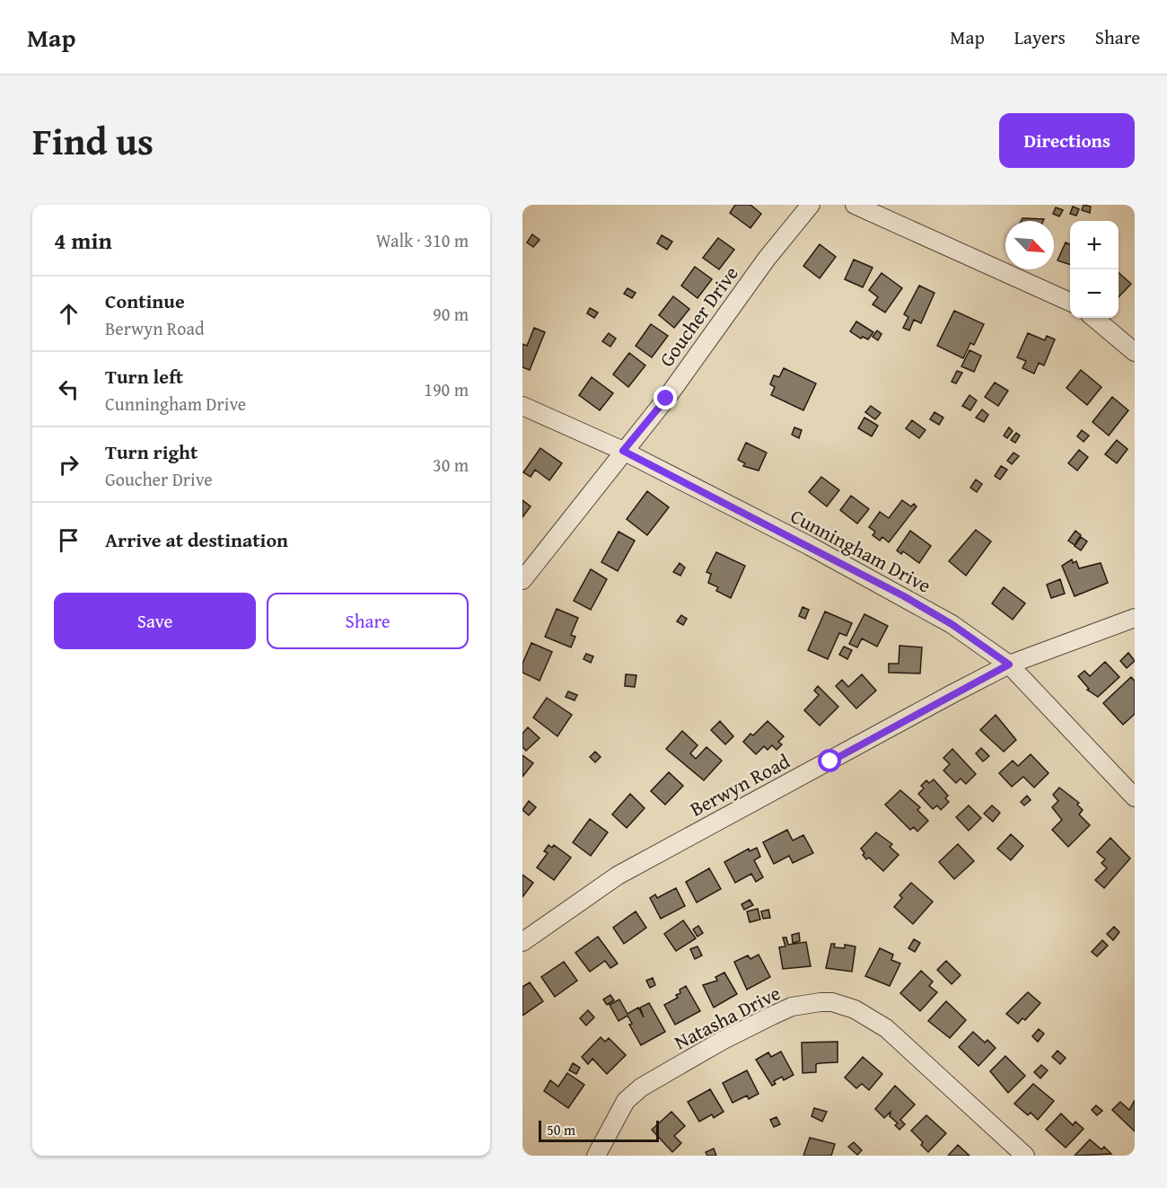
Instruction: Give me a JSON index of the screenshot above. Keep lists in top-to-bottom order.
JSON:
{
  "streets": {
    "street": [
      "Goucher Drive",
      "Cunningham Drive",
      "Berwyn Road",
      "Natasha Drive"
    ]
  },
  "crossings": [
    ["Goucher Drive", "Cunningham Drive"],
    ["Cunningham Drive", "Berwyn Road"]
  ],
  "scale_bar": "50 m",
  "north": "bottom right",
  "page": {
    "header": "Map",
    "nav": ["Map", "Layers", "Share"],
    "title": "Find us",
    "buttons": [
      "Directions",
      ["Save", "Share"]
    ],
    "heading": ["4 min", "Walk · 310 m"],
    "map_buttons": ["+", "−"],
    "list": [
      ["Continue", "Berwyn Road", "90 m"],
      ["Turn left", "Cunningham Drive", "190 m"],
      ["Turn right", "Goucher Drive", "30 m"],
      "Arrive at destination"
    ],
    "scale": "50 m"
  }
}
